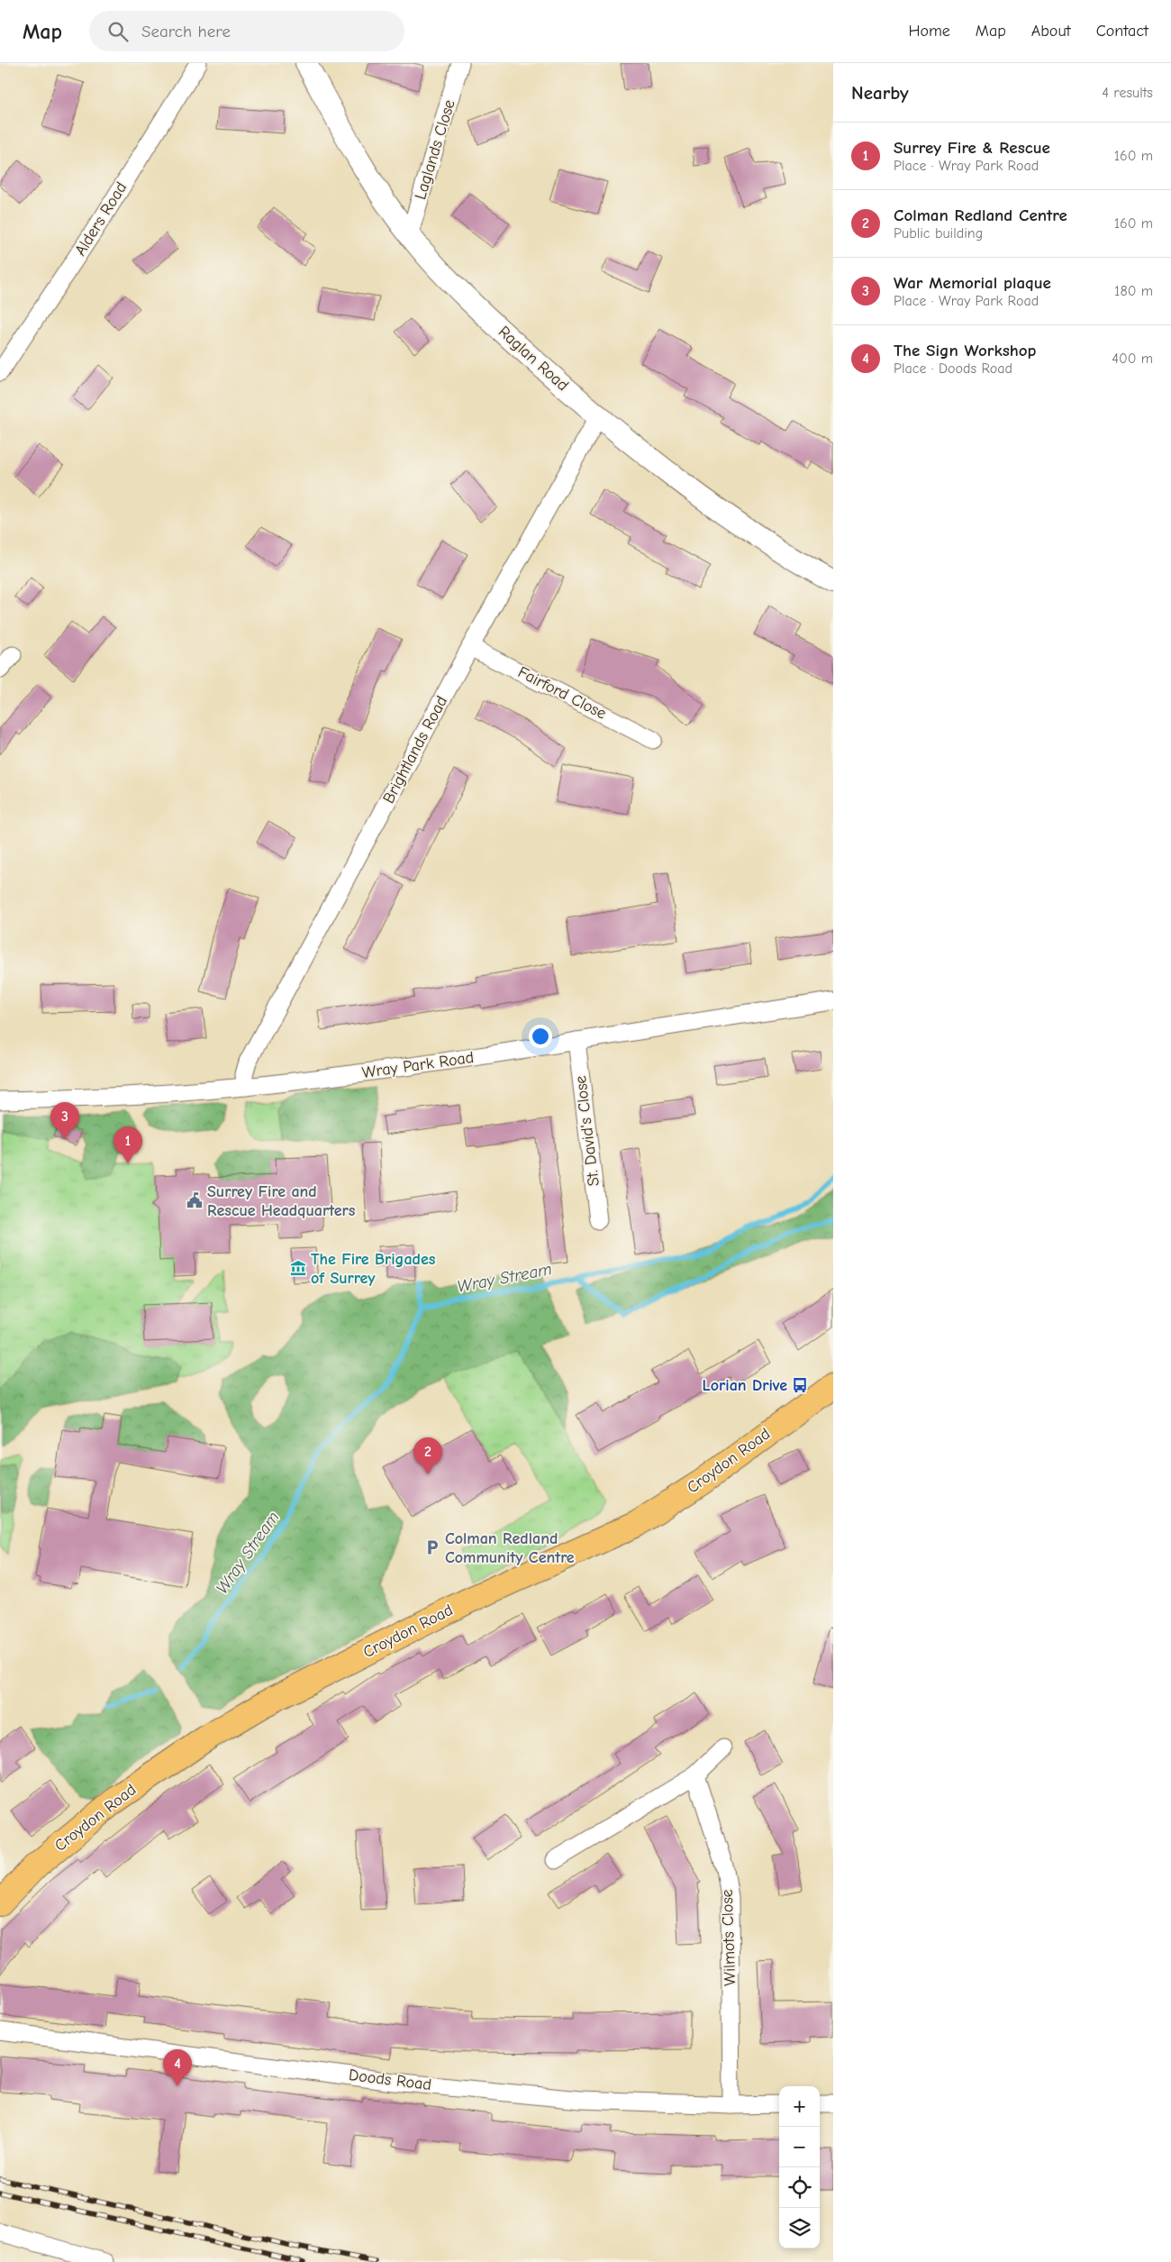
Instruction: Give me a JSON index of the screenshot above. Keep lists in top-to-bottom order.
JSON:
{
  "streets": {
    "main road": ["Croydon Road"],
    "street": [
      "Laglands Close",
      "Alders Road",
      "Raglan Road",
      "Fairford Close",
      "Brightlands Road",
      "Wray Park Road",
      "St. David's Close",
      "Wilmots Close",
      "Doods Road"
    ]
  },
  "crossings": [
    ["Laglands Close", "Raglan Road"],
    ["Raglan Road", "Brightlands Road"],
    ["Fairford Close", "Brightlands Road"],
    ["Brightlands Road", "Wray Park Road"],
    ["Wray Park Road", "St. David's Close"],
    ["Wilmots Close", "Doods Road"]
  ],
  "water": ["Wray Stream"],
  "places": {
    "public building": ["Surrey Fire and Rescue Headquarters"],
    "museum": ["The Fire Brigades of Surrey"],
    "bus stop": ["Lorian Drive"],
    "parking": ["Colman Redland Community Centre"]
  },
  "page": {
    "header": "Map",
    "search": "Search here",
    "nav": [
      "Home",
      "Map",
      "About",
      "Contact"
    ],
    "heading": ["Nearby", "4 results"],
    "list": [
      {
        "mark": "1",
        "name": "Surrey Fire & Rescue",
        "note": "Place · Wray Park Road",
        "value": "160 m"
      },
      {
        "mark": "2",
        "name": "Colman Redland Centre",
        "note": "Public building",
        "value": "160 m"
      },
      {
        "mark": "3",
        "name": "War Memorial plaque",
        "note": "Place · Wray Park Road",
        "value": "180 m"
      },
      {
        "mark": "4",
        "name": "The Sign Workshop",
        "note": "Place · Doods Road",
        "value": "400 m"
      }
    ],
    "pins": [
      "3",
      "1",
      "2",
      "4"
    ],
    "map_buttons": ["+", "−"]
  }
}
